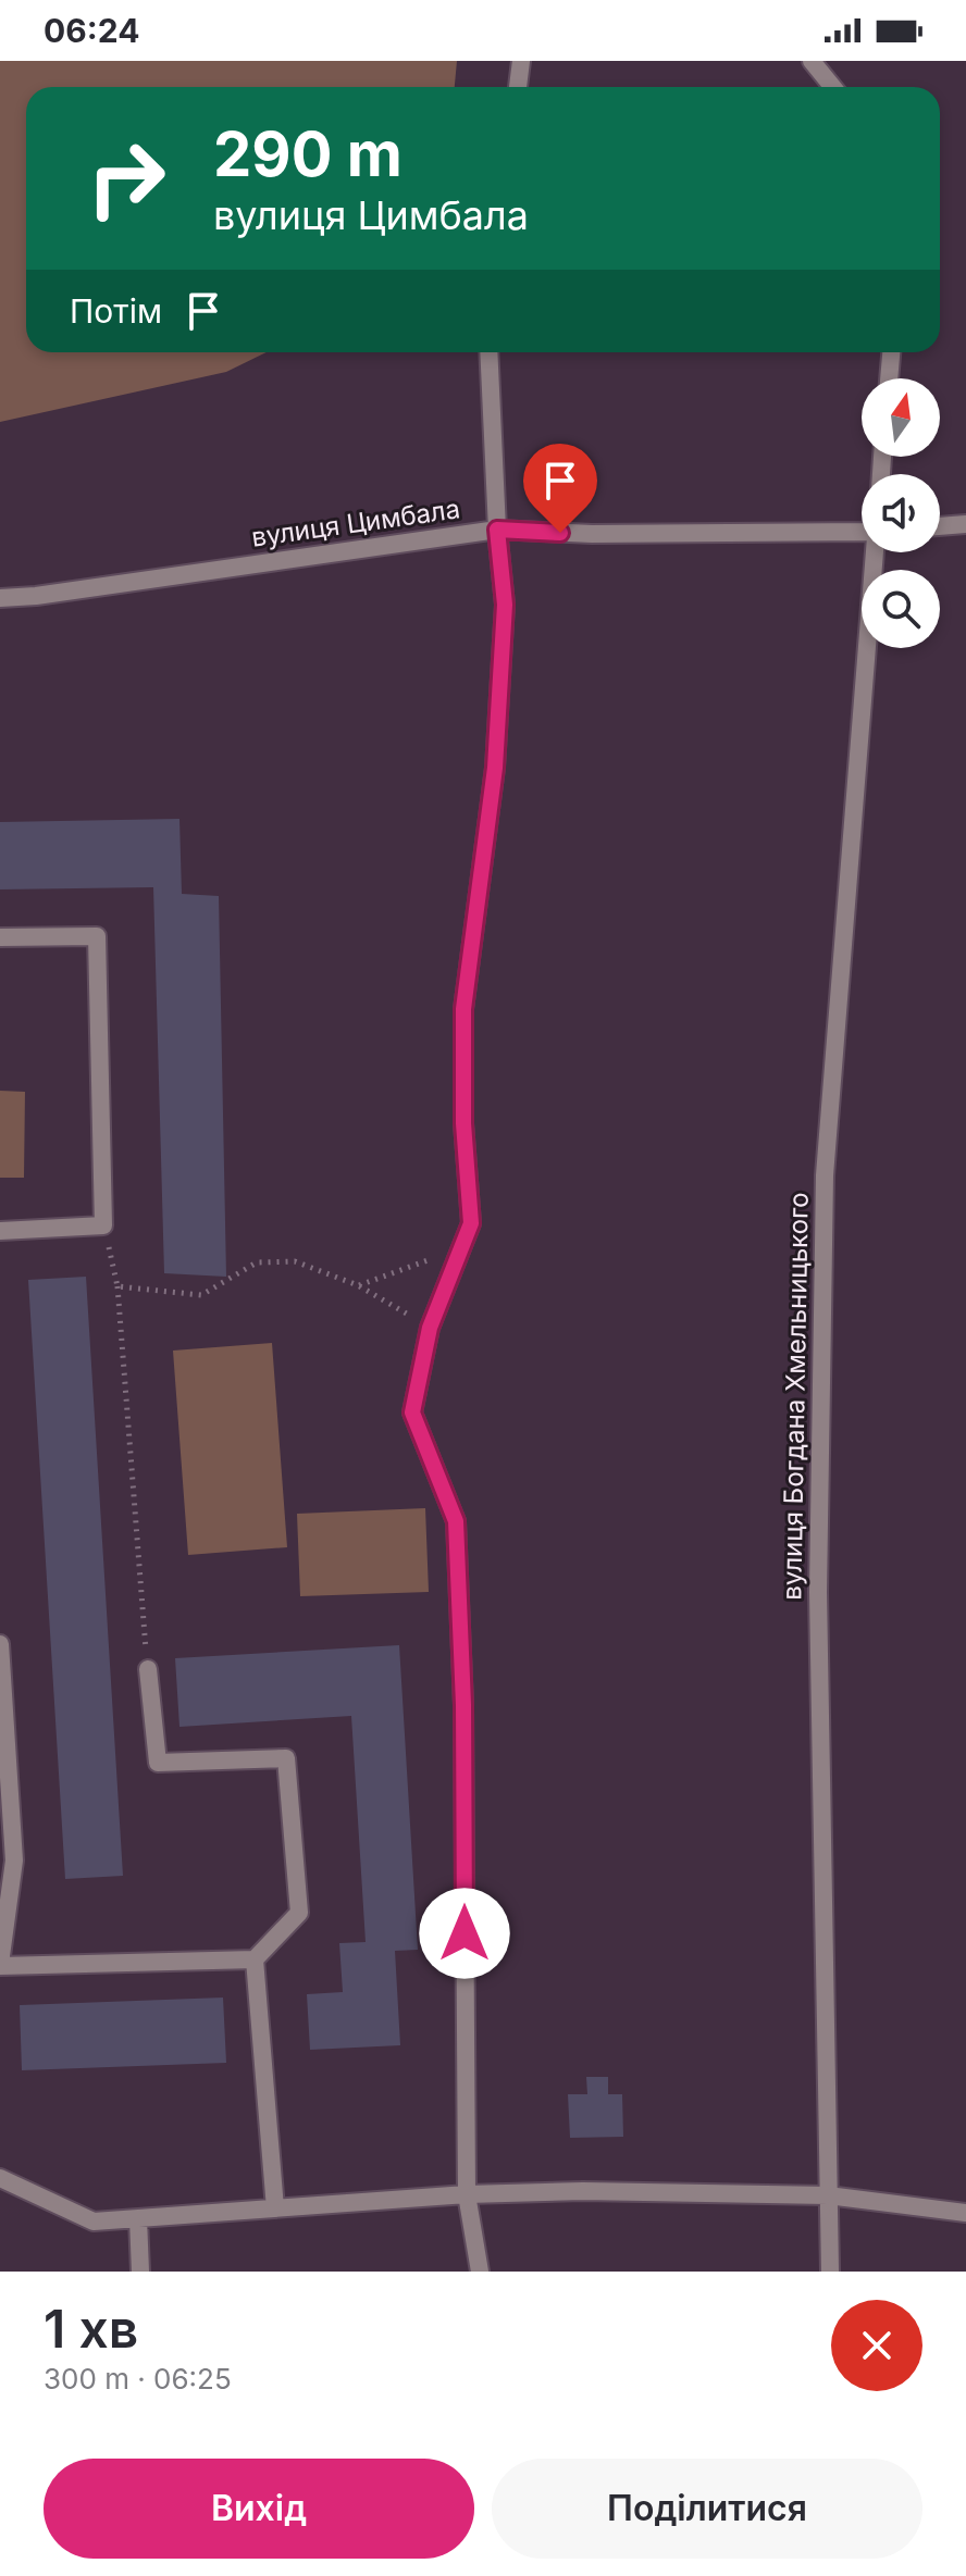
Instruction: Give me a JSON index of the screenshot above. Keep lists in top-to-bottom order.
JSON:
{
  "streets": {
    "street": ["вулиця Цимбала", "вулиця Богдана Хмельницького"]
  },
  "north": "top",
  "page": {
    "status": "06:24",
    "turn": ["290 m", "вулиця Цимбала"],
    "then": "Потім",
    "heading": ["1 хв", "300 m · 06:25"],
    "buttons": ["Вихід", "Поділитися"]
  }
}
